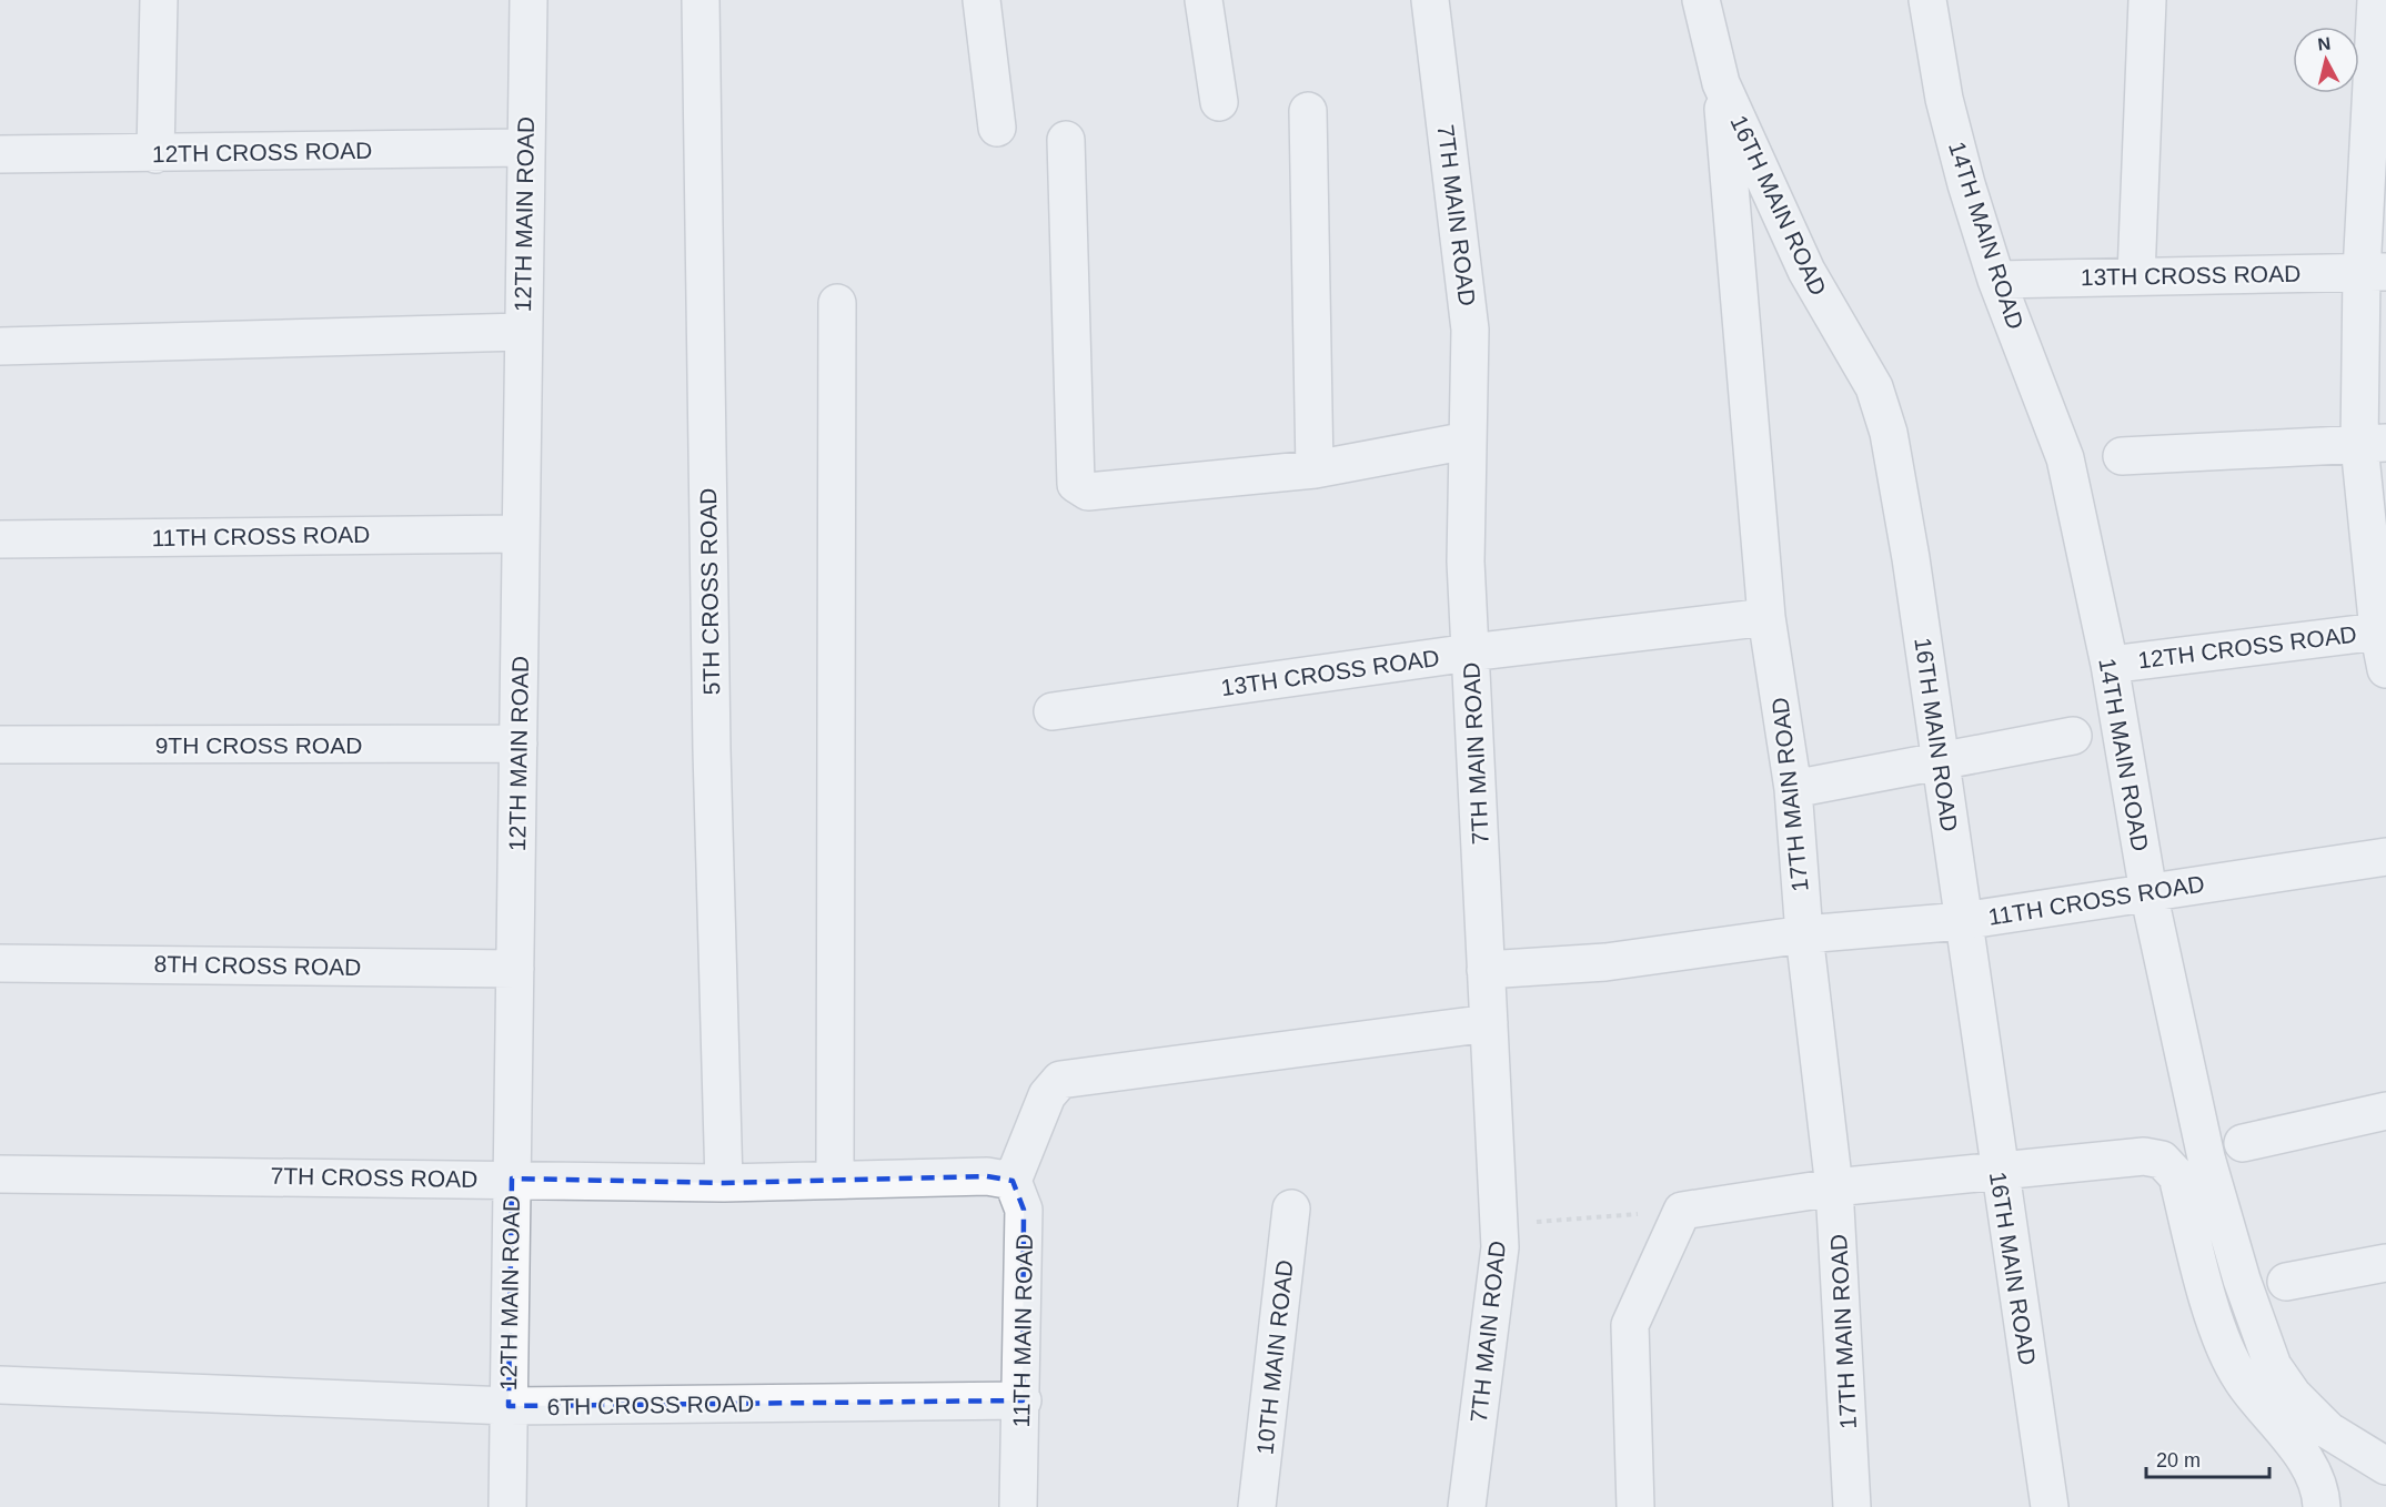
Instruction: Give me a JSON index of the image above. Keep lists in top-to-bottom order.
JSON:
{
  "streets": {
    "street": [
      "12TH CROSS ROAD",
      "16TH MAIN ROAD",
      "12TH MAIN ROAD",
      "7TH MAIN ROAD",
      "14TH MAIN ROAD",
      "13TH CROSS ROAD",
      "11TH CROSS ROAD",
      "5TH CROSS ROAD",
      "9TH CROSS ROAD",
      "17TH MAIN ROAD",
      "8TH CROSS ROAD",
      "7TH CROSS ROAD",
      "11TH MAIN ROAD",
      "10TH MAIN ROAD",
      "6TH CROSS ROAD"
    ]
  },
  "crossings": [
    ["12TH CROSS ROAD", "12TH MAIN ROAD"],
    ["12TH CROSS ROAD", "14TH MAIN ROAD"],
    ["16TH MAIN ROAD", "11TH CROSS ROAD"],
    ["16TH MAIN ROAD", "17TH MAIN ROAD"],
    ["12TH MAIN ROAD", "11TH CROSS ROAD"],
    ["12TH MAIN ROAD", "9TH CROSS ROAD"],
    ["12TH MAIN ROAD", "8TH CROSS ROAD"],
    ["12TH MAIN ROAD", "7TH CROSS ROAD"],
    ["12TH MAIN ROAD", "6TH CROSS ROAD"],
    ["7TH MAIN ROAD", "13TH CROSS ROAD"],
    ["7TH MAIN ROAD", "11TH CROSS ROAD"],
    ["14TH MAIN ROAD", "13TH CROSS ROAD"],
    ["14TH MAIN ROAD", "11TH CROSS ROAD"],
    ["13TH CROSS ROAD", "17TH MAIN ROAD"],
    ["11TH CROSS ROAD", "17TH MAIN ROAD"],
    ["5TH CROSS ROAD", "7TH CROSS ROAD"],
    ["7TH CROSS ROAD", "11TH MAIN ROAD"],
    ["11TH MAIN ROAD", "6TH CROSS ROAD"]
  ],
  "scale_bar": "20 m",
  "north": "top"
}
